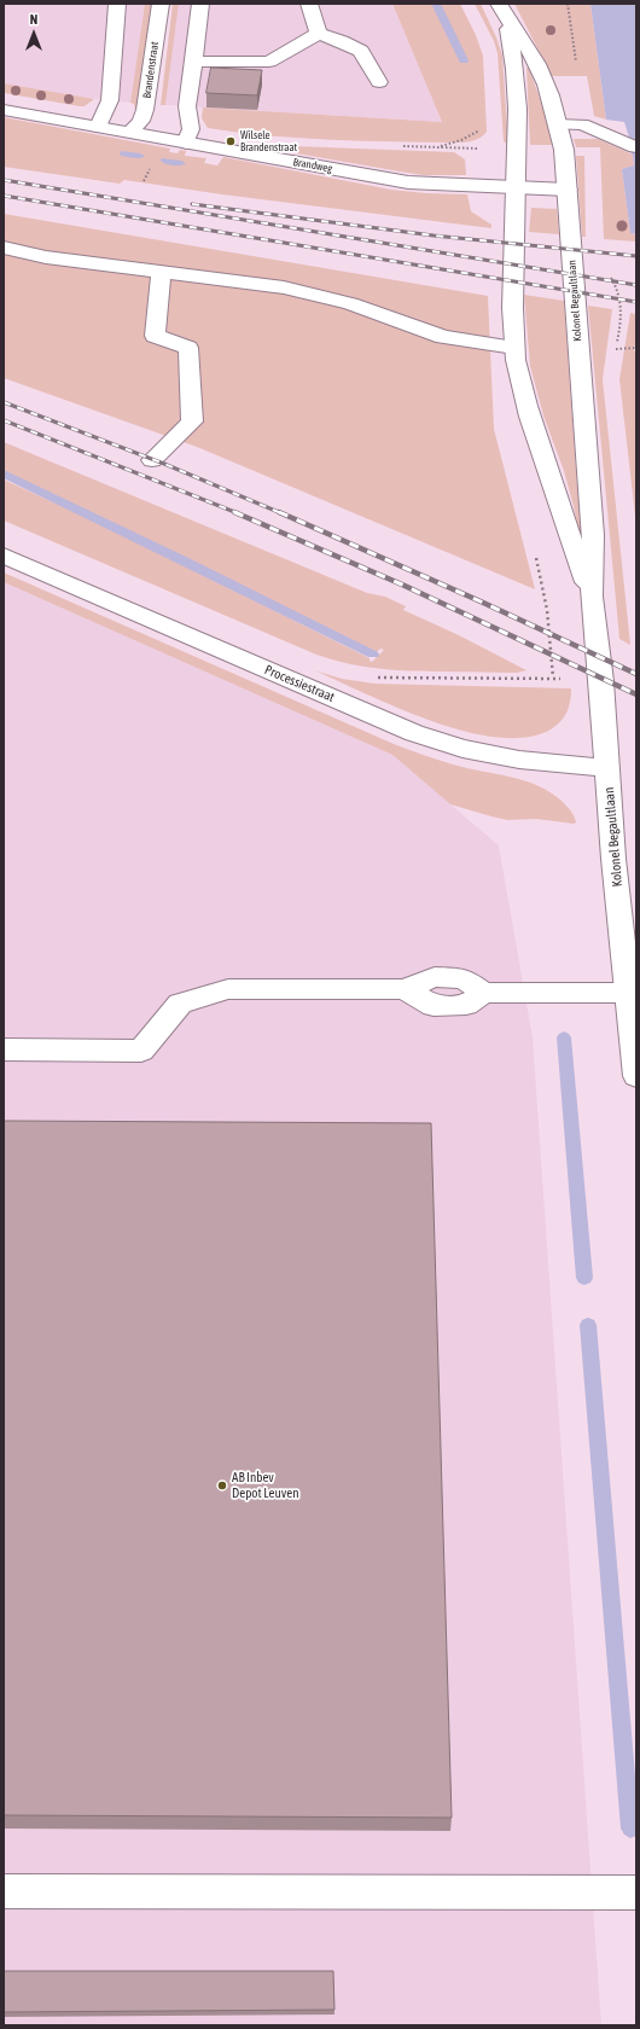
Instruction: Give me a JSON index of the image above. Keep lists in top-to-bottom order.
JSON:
{
  "streets": {
    "street": [
      "Brandenstraat",
      "Brandweg",
      "Kolonel Begaultlaan",
      "Processiestraat"
    ]
  },
  "crossings": [
    ["Brandenstraat", "Brandweg"],
    ["Brandweg", "Kolonel Begaultlaan"],
    ["Kolonel Begaultlaan", "Processiestraat"]
  ],
  "places": ["Wilsele Brandenstraat", "AB Inbev Depot Leuven"],
  "north": "top"
}
